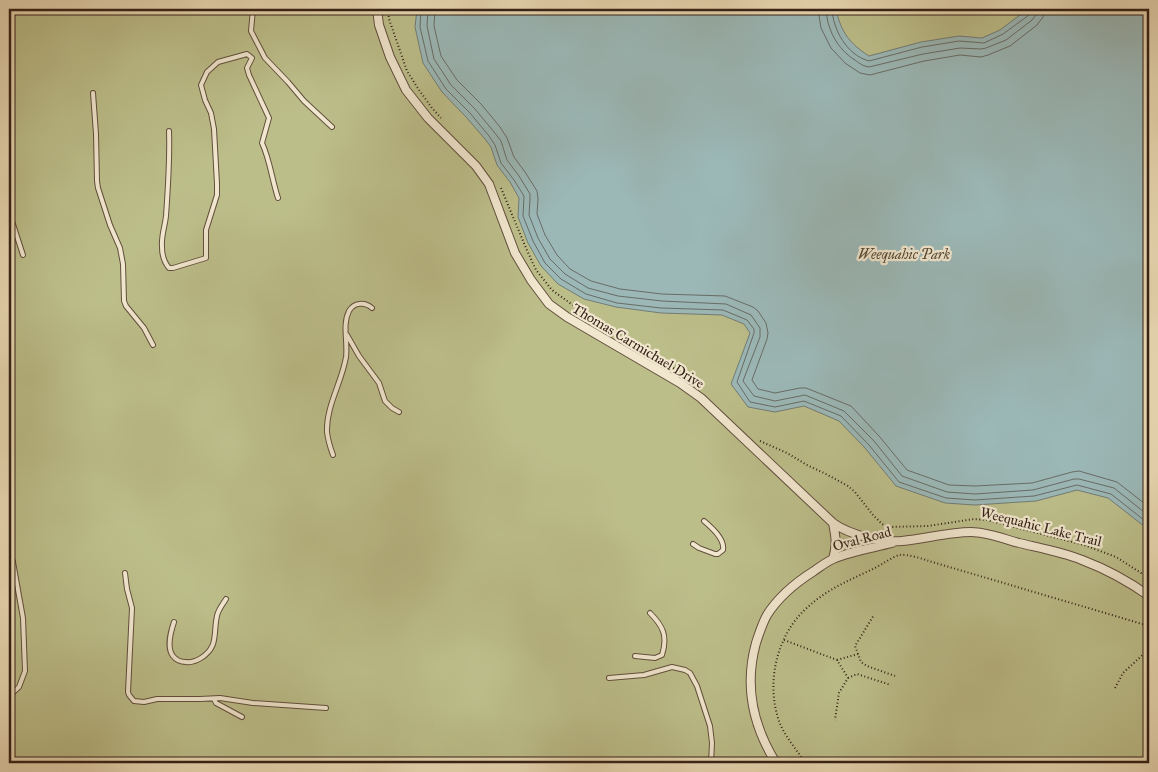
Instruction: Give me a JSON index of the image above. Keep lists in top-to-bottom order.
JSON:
{
  "streets": {
    "street": ["Thomas Carmichael Drive", "Oval Road"],
    "path": ["Weequahic Lake Trail"]
  },
  "crossings": [
    ["Thomas Carmichael Drive", "Oval Road"]
  ],
  "parks": ["Weequahic Park"]
}
